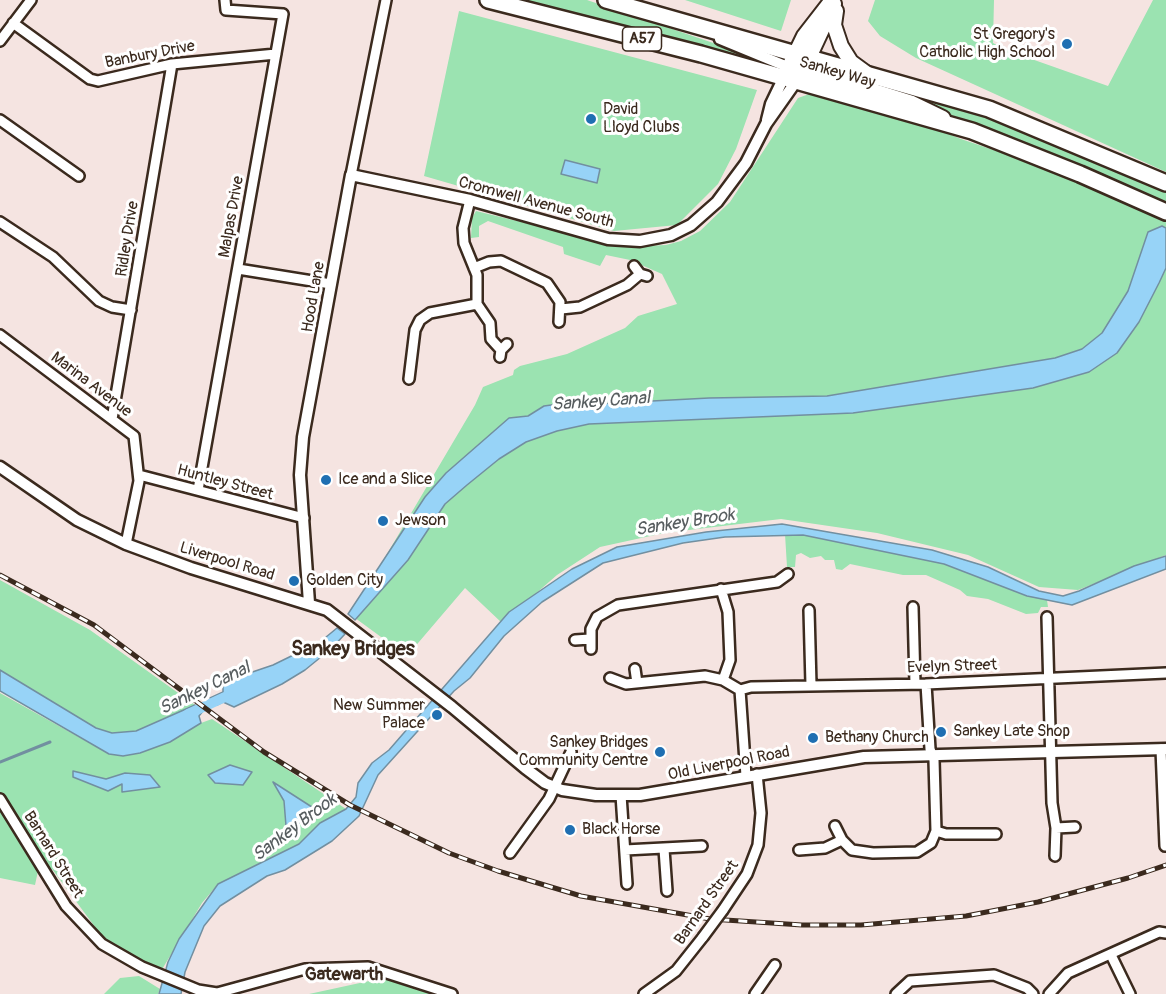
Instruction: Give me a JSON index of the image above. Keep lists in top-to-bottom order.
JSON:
{
  "streets": {
    "highway": ["A57", "Sankey Way"],
    "street": [
      "Banbury Drive",
      "Cromwell Avenue South",
      "Malpas Drive",
      "Ridley Drive",
      "Hood Lane",
      "Marina Avenue",
      "Huntley Street",
      "Liverpool Road",
      "Evelyn Street",
      "Old Liverpool Road",
      "Barnard Street"
    ]
  },
  "crossings": [
    ["Banbury Drive", "Malpas Drive"],
    ["Banbury Drive", "Ridley Drive"],
    ["Sankey Way", "Cromwell Avenue South"],
    ["Cromwell Avenue South", "Hood Lane"],
    ["Malpas Drive", "Huntley Street"],
    ["Ridley Drive", "Marina Avenue"],
    ["Hood Lane", "Huntley Street"],
    ["Hood Lane", "Liverpool Road"],
    ["Marina Avenue", "Huntley Street"],
    ["Marina Avenue", "Liverpool Road"],
    ["Liverpool Road", "Old Liverpool Road"],
    ["Old Liverpool Road", "Barnard Street"]
  ],
  "districts": ["Sankey Bridges", "Gatewarth"],
  "water": ["Sankey Canal", "Sankey Brook"],
  "places": [
    "St Gregory's Catholic High School",
    "David Lloyd Clubs",
    "Ice and a Slice",
    "Jewson",
    "Golden City",
    "New Summer Palace",
    "Sankey Late Shop",
    "Bethany Church",
    "Sankey Bridges Community Centre",
    "Black Horse"
  ]
}
